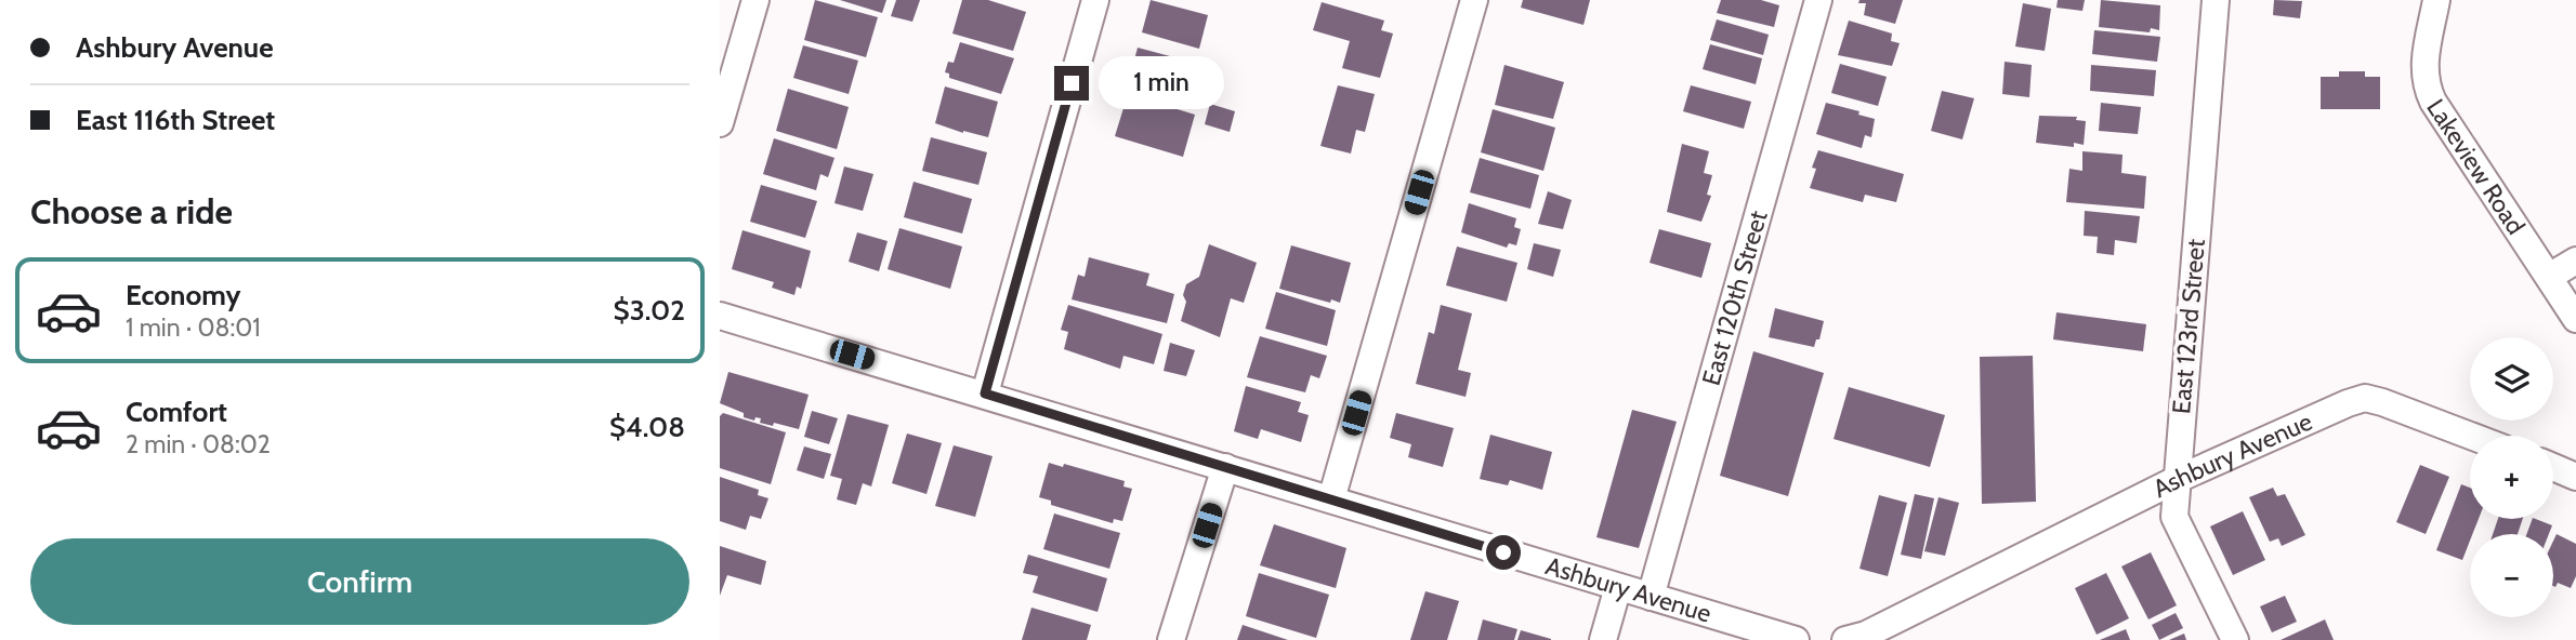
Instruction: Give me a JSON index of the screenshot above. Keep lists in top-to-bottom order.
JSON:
{
  "streets": {
    "street": [
      "Lakeview Road",
      "East 120th Street",
      "East 123rd Street",
      "Ashbury Avenue"
    ]
  },
  "crossings": [
    ["East 120th Street", "Ashbury Avenue"],
    ["East 123rd Street", "Ashbury Avenue"]
  ],
  "page": {
    "banner": ["Ashbury Avenue", "East 116th Street"],
    "bubble": "1 min",
    "heading": "Choose a ride",
    "list": [
      {
        "name": "Economy",
        "note": "1 min · 08:01",
        "value": "$3.02"
      },
      {
        "name": "Comfort",
        "note": "2 min · 08:02",
        "value": "$4.08"
      }
    ],
    "map_buttons": ["+", "−"],
    "buttons": "Confirm"
  }
}
